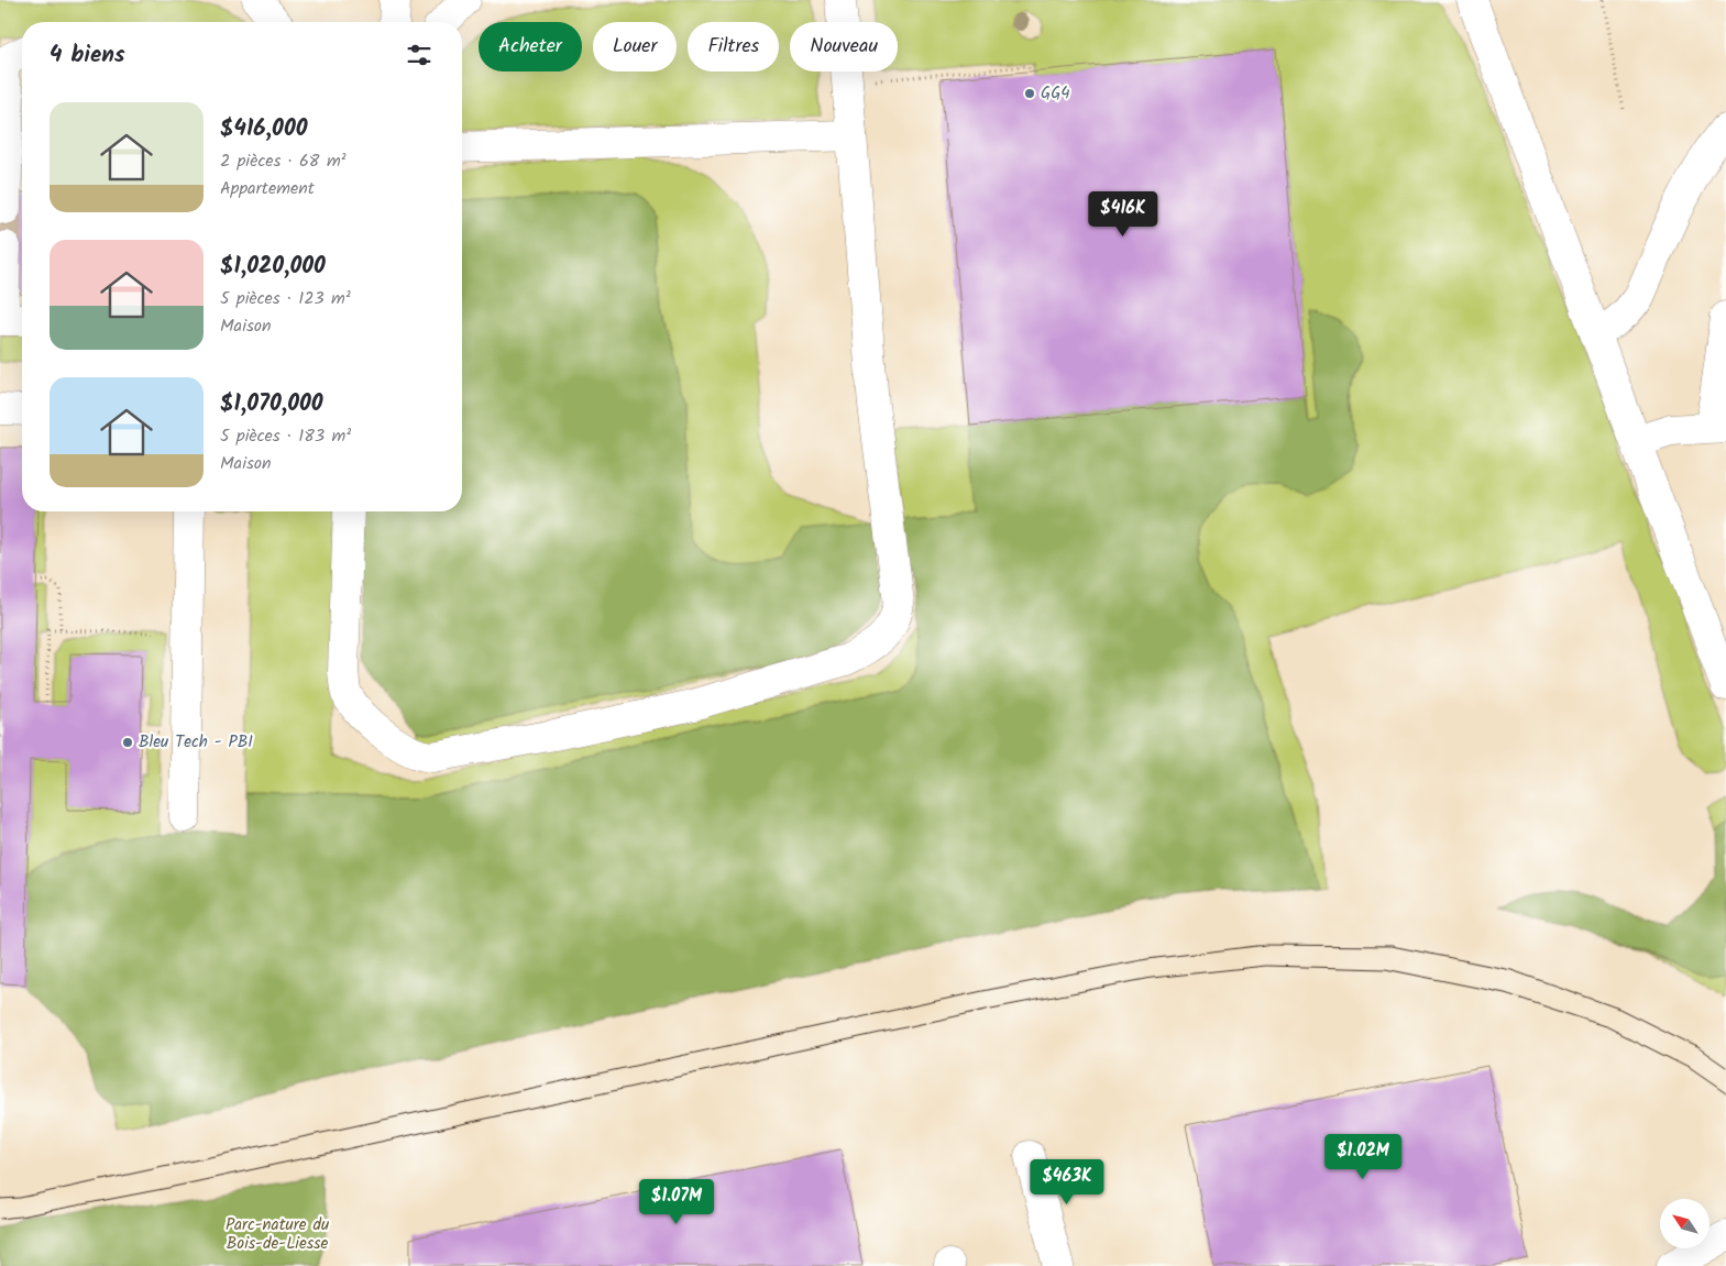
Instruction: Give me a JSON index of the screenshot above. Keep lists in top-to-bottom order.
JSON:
{
  "parks": ["Parc-nature du Bois-de-Liesse"],
  "places": ["GG4", "Bleu Tech - PBI"],
  "north": "top left",
  "page": {
    "chip": [
      "Acheter",
      "Louer",
      "Filtres",
      "Nouveau"
    ],
    "heading": "4 biens",
    "list": [
      {
        "name": "$416,000",
        "note": "2 pièces · 68 m² · Appartement"
      },
      {
        "name": "$1,020,000",
        "note": "5 pièces · 123 m² · Maison"
      },
      {
        "name": "$1,070,000",
        "note": "5 pièces · 183 m² · Maison"
      }
    ],
    "price": [
      "$416K",
      "$1.02M",
      "$463K",
      "$1.07M"
    ]
  }
}
